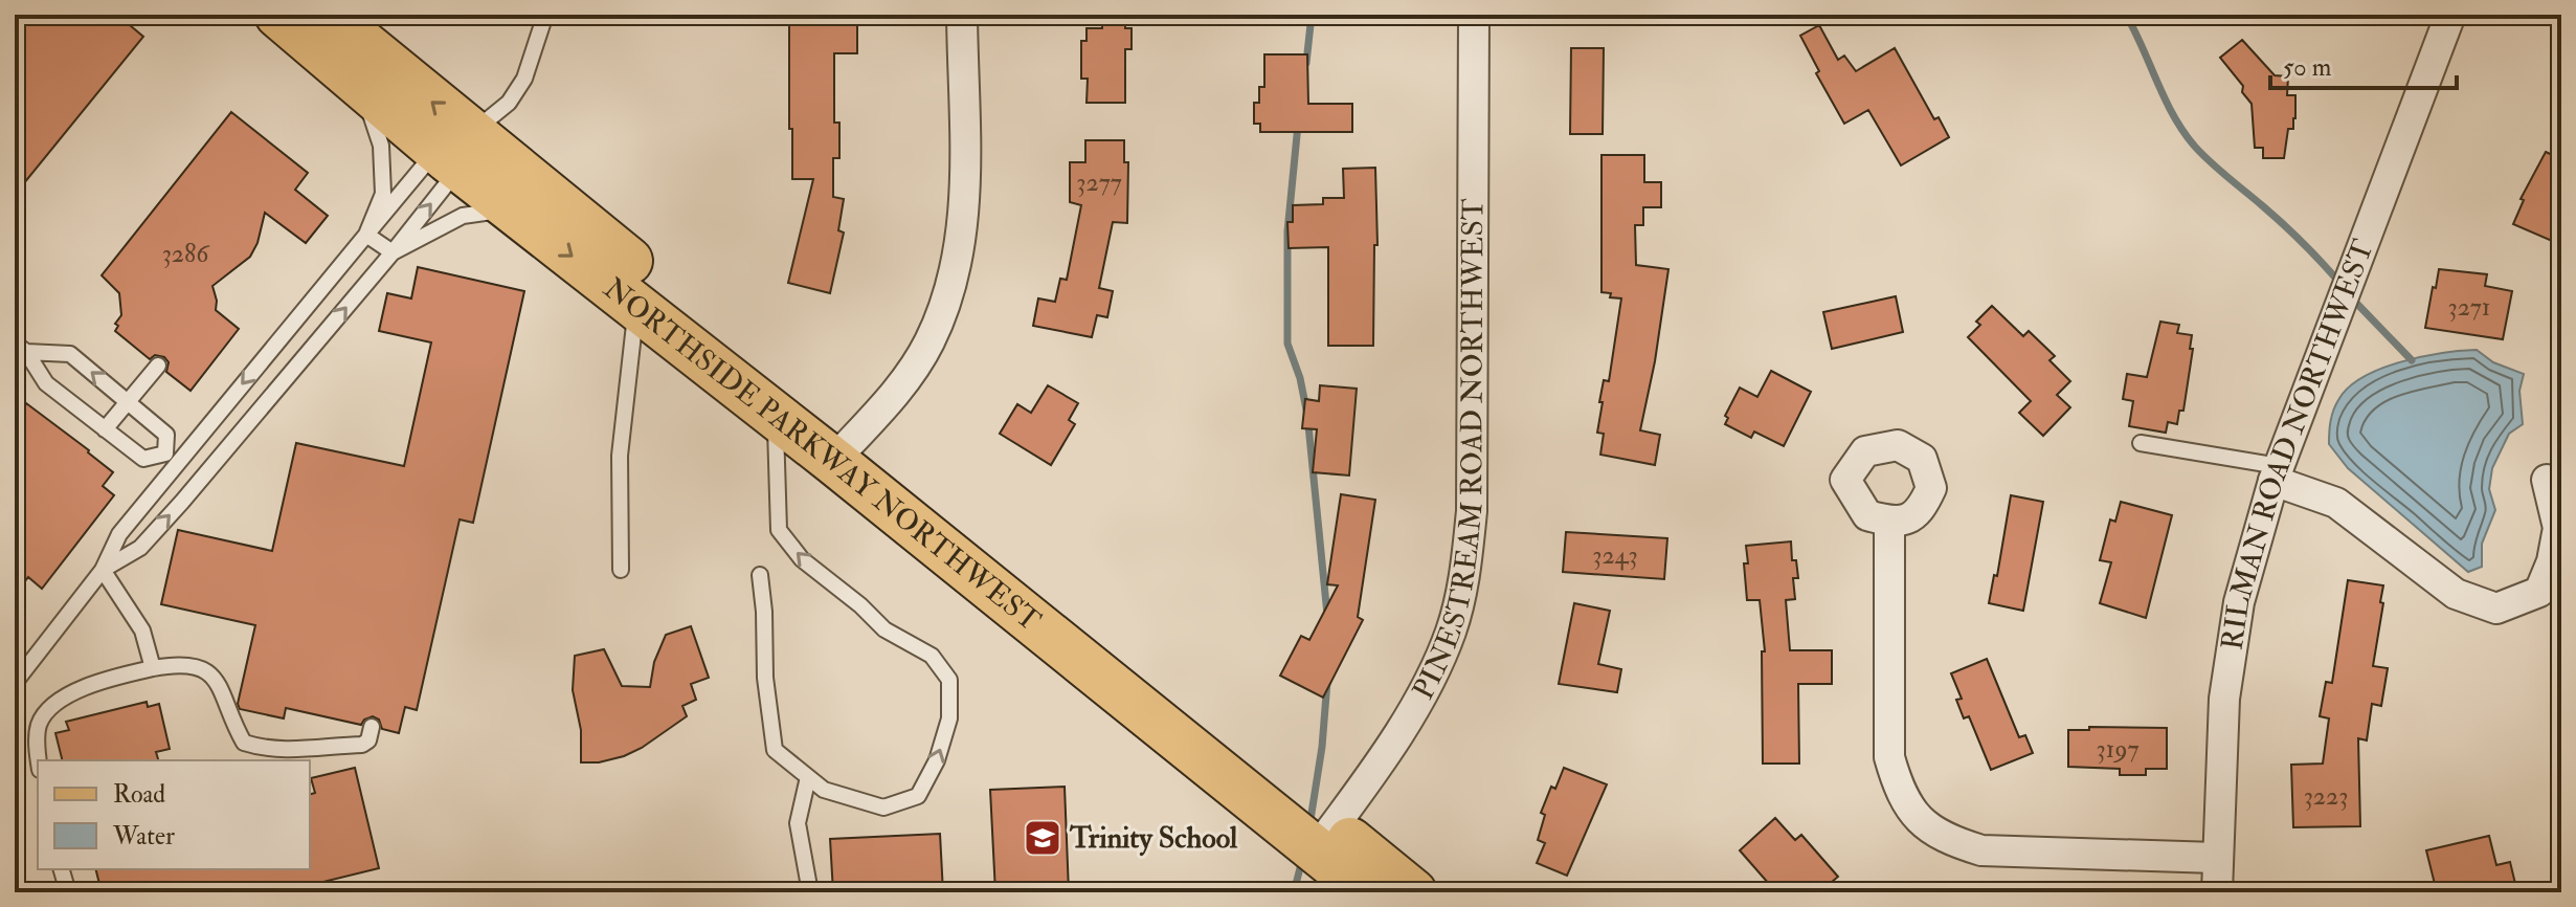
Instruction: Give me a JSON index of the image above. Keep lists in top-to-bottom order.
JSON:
{
  "streets": {
    "main road": ["NORTHSIDE PARKWAY NORTHWEST"],
    "street": ["RILMAN ROAD NORTHWEST", "PINESTREAM ROAD NORTHWEST"]
  },
  "crossings": [
    ["PINESTREAM ROAD NORTHWEST", "NORTHSIDE PARKWAY NORTHWEST"]
  ],
  "places": {
    "school or university": ["Trinity School"]
  },
  "house_numbers": [
    "3277",
    "3286",
    "3271",
    "3243",
    "3197",
    "3223"
  ],
  "legend": ["Road", "Water"],
  "scale_bar": "50 m"
}
